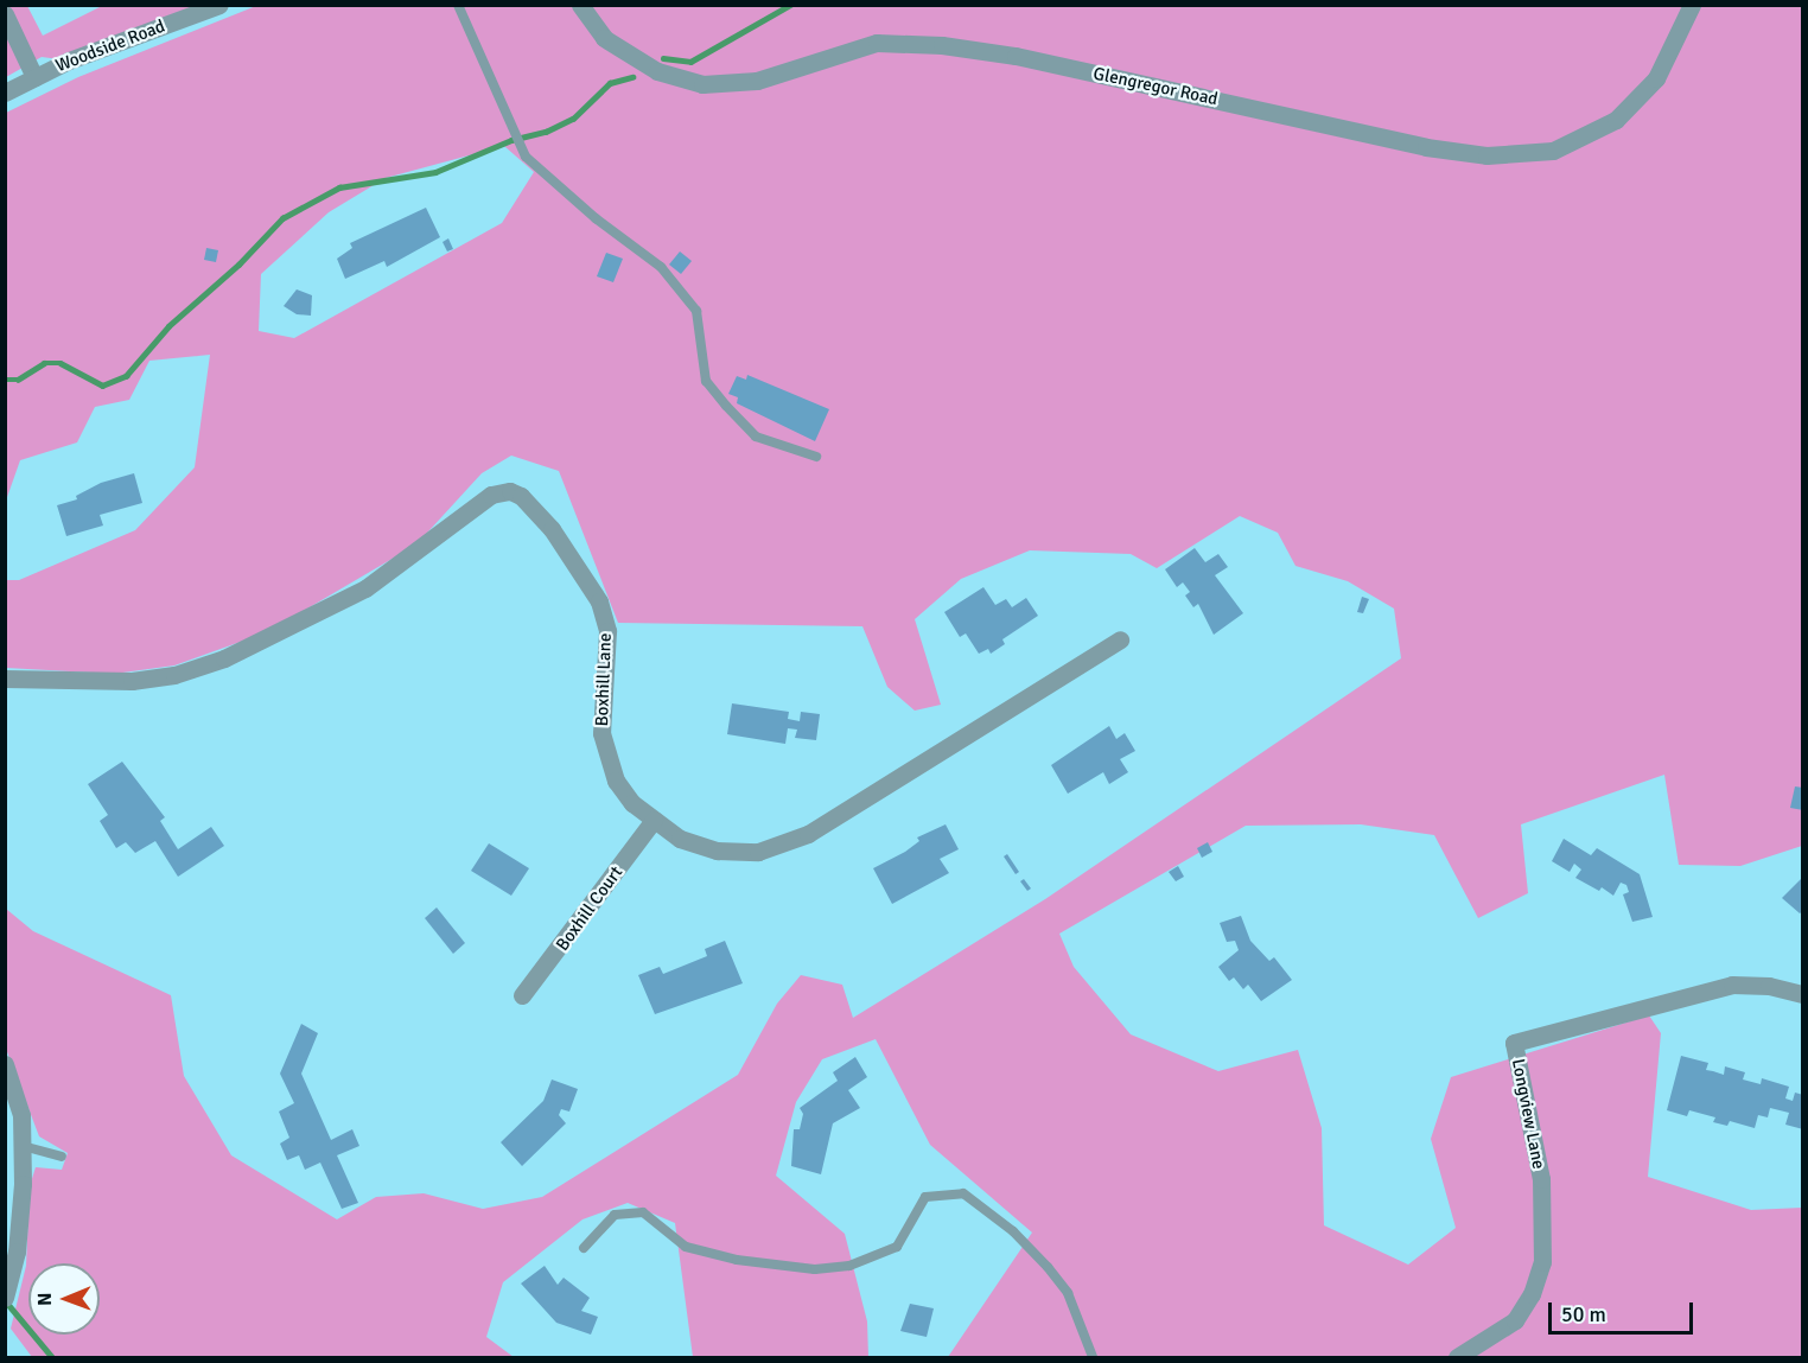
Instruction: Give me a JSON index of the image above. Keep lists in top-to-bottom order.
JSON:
{
  "streets": {
    "street": [
      "Woodside Road",
      "Glengregor Road",
      "Boxhill Lane",
      "Boxhill Court",
      "Longview Lane"
    ]
  },
  "crossings": [
    ["Boxhill Lane", "Boxhill Court"]
  ],
  "scale_bar": "50 m",
  "north": "left"
}
